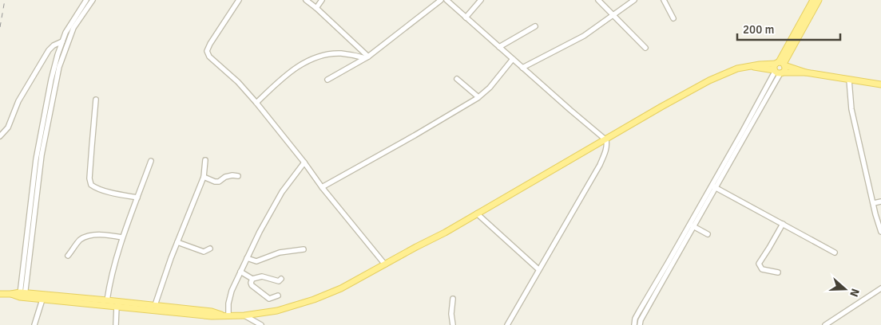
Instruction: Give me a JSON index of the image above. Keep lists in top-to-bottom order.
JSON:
{
  "scale_bar": "200 m",
  "north": "right"
}
